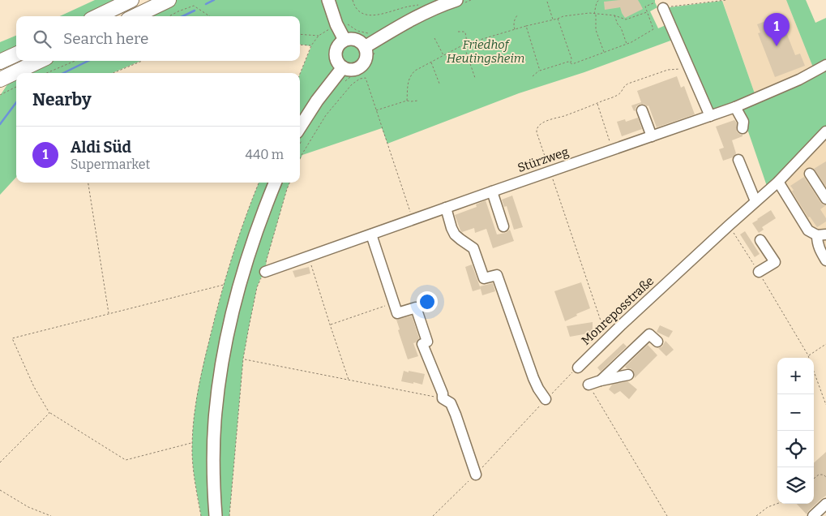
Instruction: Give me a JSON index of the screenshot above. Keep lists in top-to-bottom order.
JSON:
{
  "streets": {
    "street": ["Stürzweg", "Monreposstraße"]
  },
  "parks": ["Friedhof Heutingsheim"],
  "page": {
    "pins": "1",
    "search": "Search here",
    "heading": "Nearby",
    "list": [
      {
        "mark": "1",
        "name": "Aldi Süd",
        "note": "Supermarket",
        "value": "440 m"
      }
    ],
    "map_buttons": ["+", "−"]
  }
}
